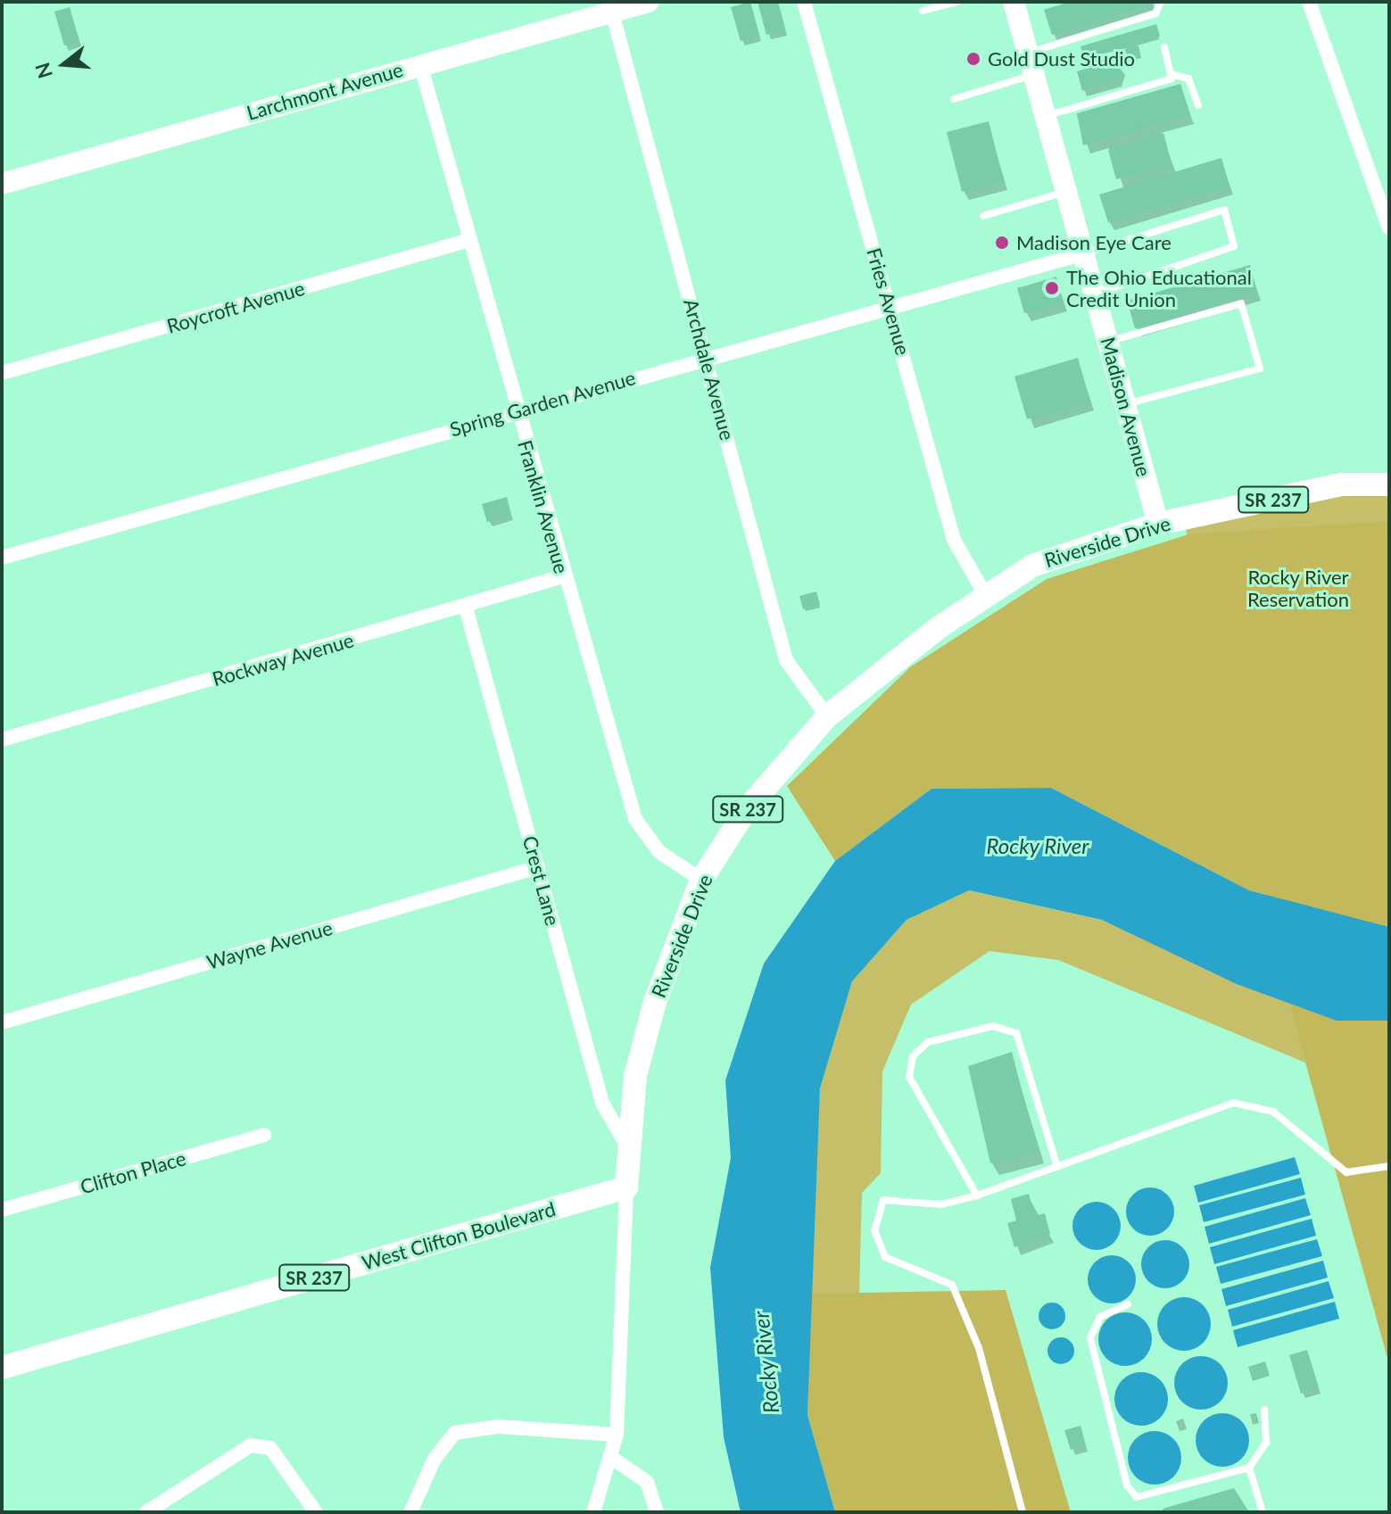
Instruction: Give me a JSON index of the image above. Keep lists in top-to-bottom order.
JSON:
{
  "streets": {
    "main road": ["SR 237", "Riverside Drive", "West Clifton Boulevard"],
    "street": [
      "Larchmont Avenue",
      "Fries Avenue",
      "Roycroft Avenue",
      "Archdale Avenue",
      "Spring Garden Avenue",
      "Madison Avenue",
      "Franklin Avenue",
      "Rockway Avenue",
      "Crest Lane",
      "Wayne Avenue",
      "Clifton Place"
    ]
  },
  "crossings": [
    ["Larchmont Avenue", "Archdale Avenue"],
    ["Larchmont Avenue", "Franklin Avenue"],
    ["Fries Avenue", "Spring Garden Avenue"],
    ["Fries Avenue", "Riverside Drive"],
    ["Roycroft Avenue", "Franklin Avenue"],
    ["Archdale Avenue", "Spring Garden Avenue"],
    ["Archdale Avenue", "Riverside Drive"],
    ["Spring Garden Avenue", "Madison Avenue"],
    ["Spring Garden Avenue", "Franklin Avenue"],
    ["Madison Avenue", "Riverside Drive"],
    ["Franklin Avenue", "Riverside Drive"],
    ["Franklin Avenue", "Rockway Avenue"],
    ["Riverside Drive", "Crest Lane"],
    ["Riverside Drive", "West Clifton Boulevard"],
    ["Rockway Avenue", "Crest Lane"],
    ["Crest Lane", "Wayne Avenue"]
  ],
  "water": ["Rocky River"],
  "parks": ["Rocky River Reservation"],
  "places": ["Gold Dust Studio", "Madison Eye Care", "The Ohio Educational Credit Union"],
  "north": "left"
}
